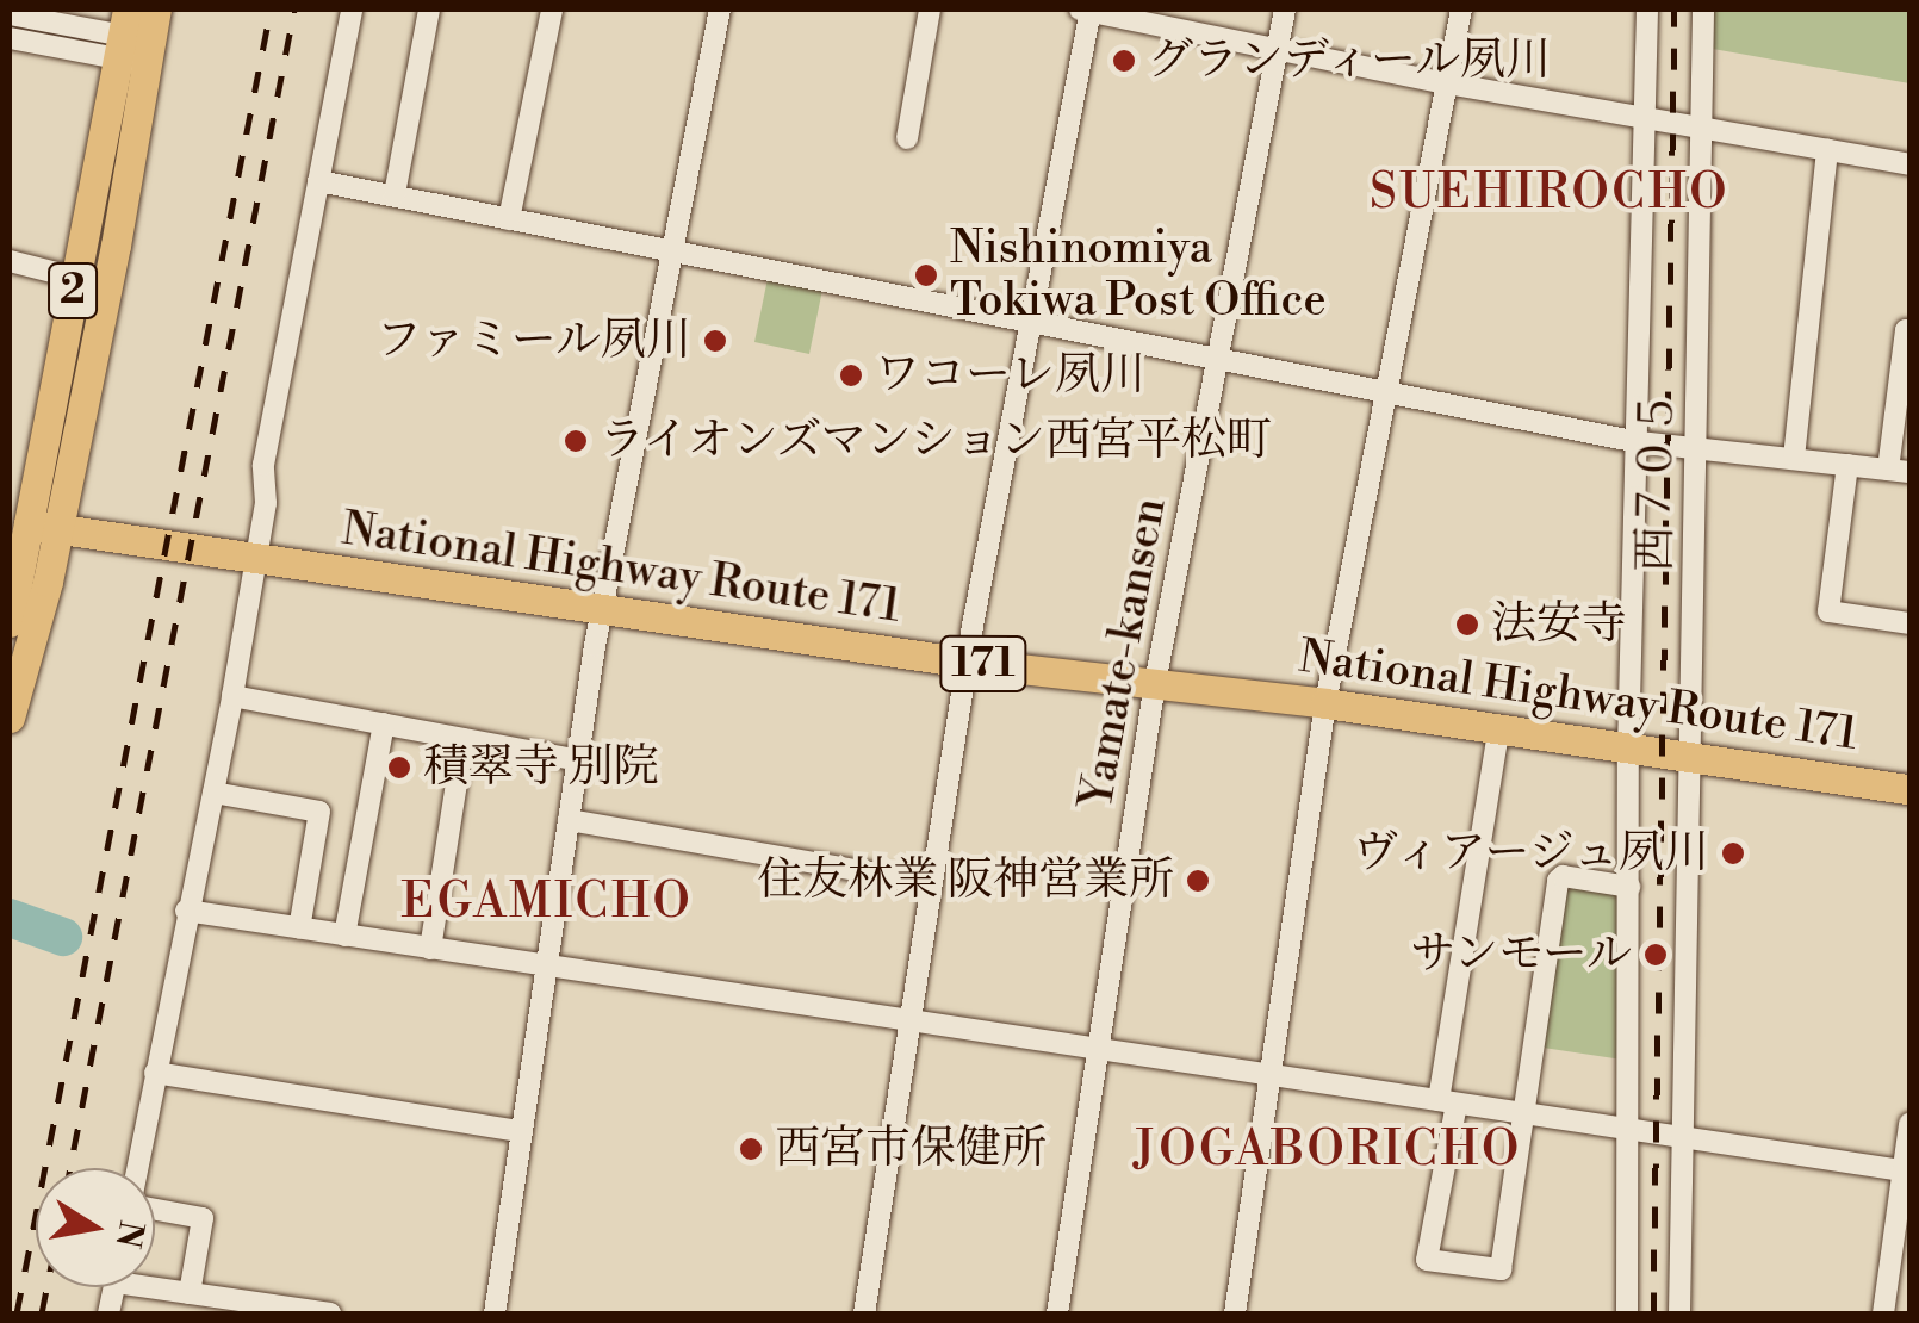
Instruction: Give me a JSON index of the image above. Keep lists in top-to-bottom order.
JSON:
{
  "streets": {
    "highway": ["2", "National Highway Route 171", "171"],
    "street": ["西７０５", "Yamate-kansen"]
  },
  "crossings": [
    ["2", "National Highway Route 171"],
    ["西７０５", "National Highway Route 171"],
    ["National Highway Route 171", "Yamate-kansen"]
  ],
  "districts": ["SUEHIROCHO", "EGAMICHO", "JOGABORICHO"],
  "places": [
    "グランディール夙川",
    "Nishinomiya Tokiwa Post Office",
    "ファミール夙川",
    "ワコーレ夙川",
    "ライオンズマンション西宮平松町",
    "法安寺",
    "積翠寺 別院",
    "ヴィアージュ夙川",
    "住友林業 阪神営業所",
    "サンモール",
    "西宮市保健所"
  ],
  "north": "right"
}
